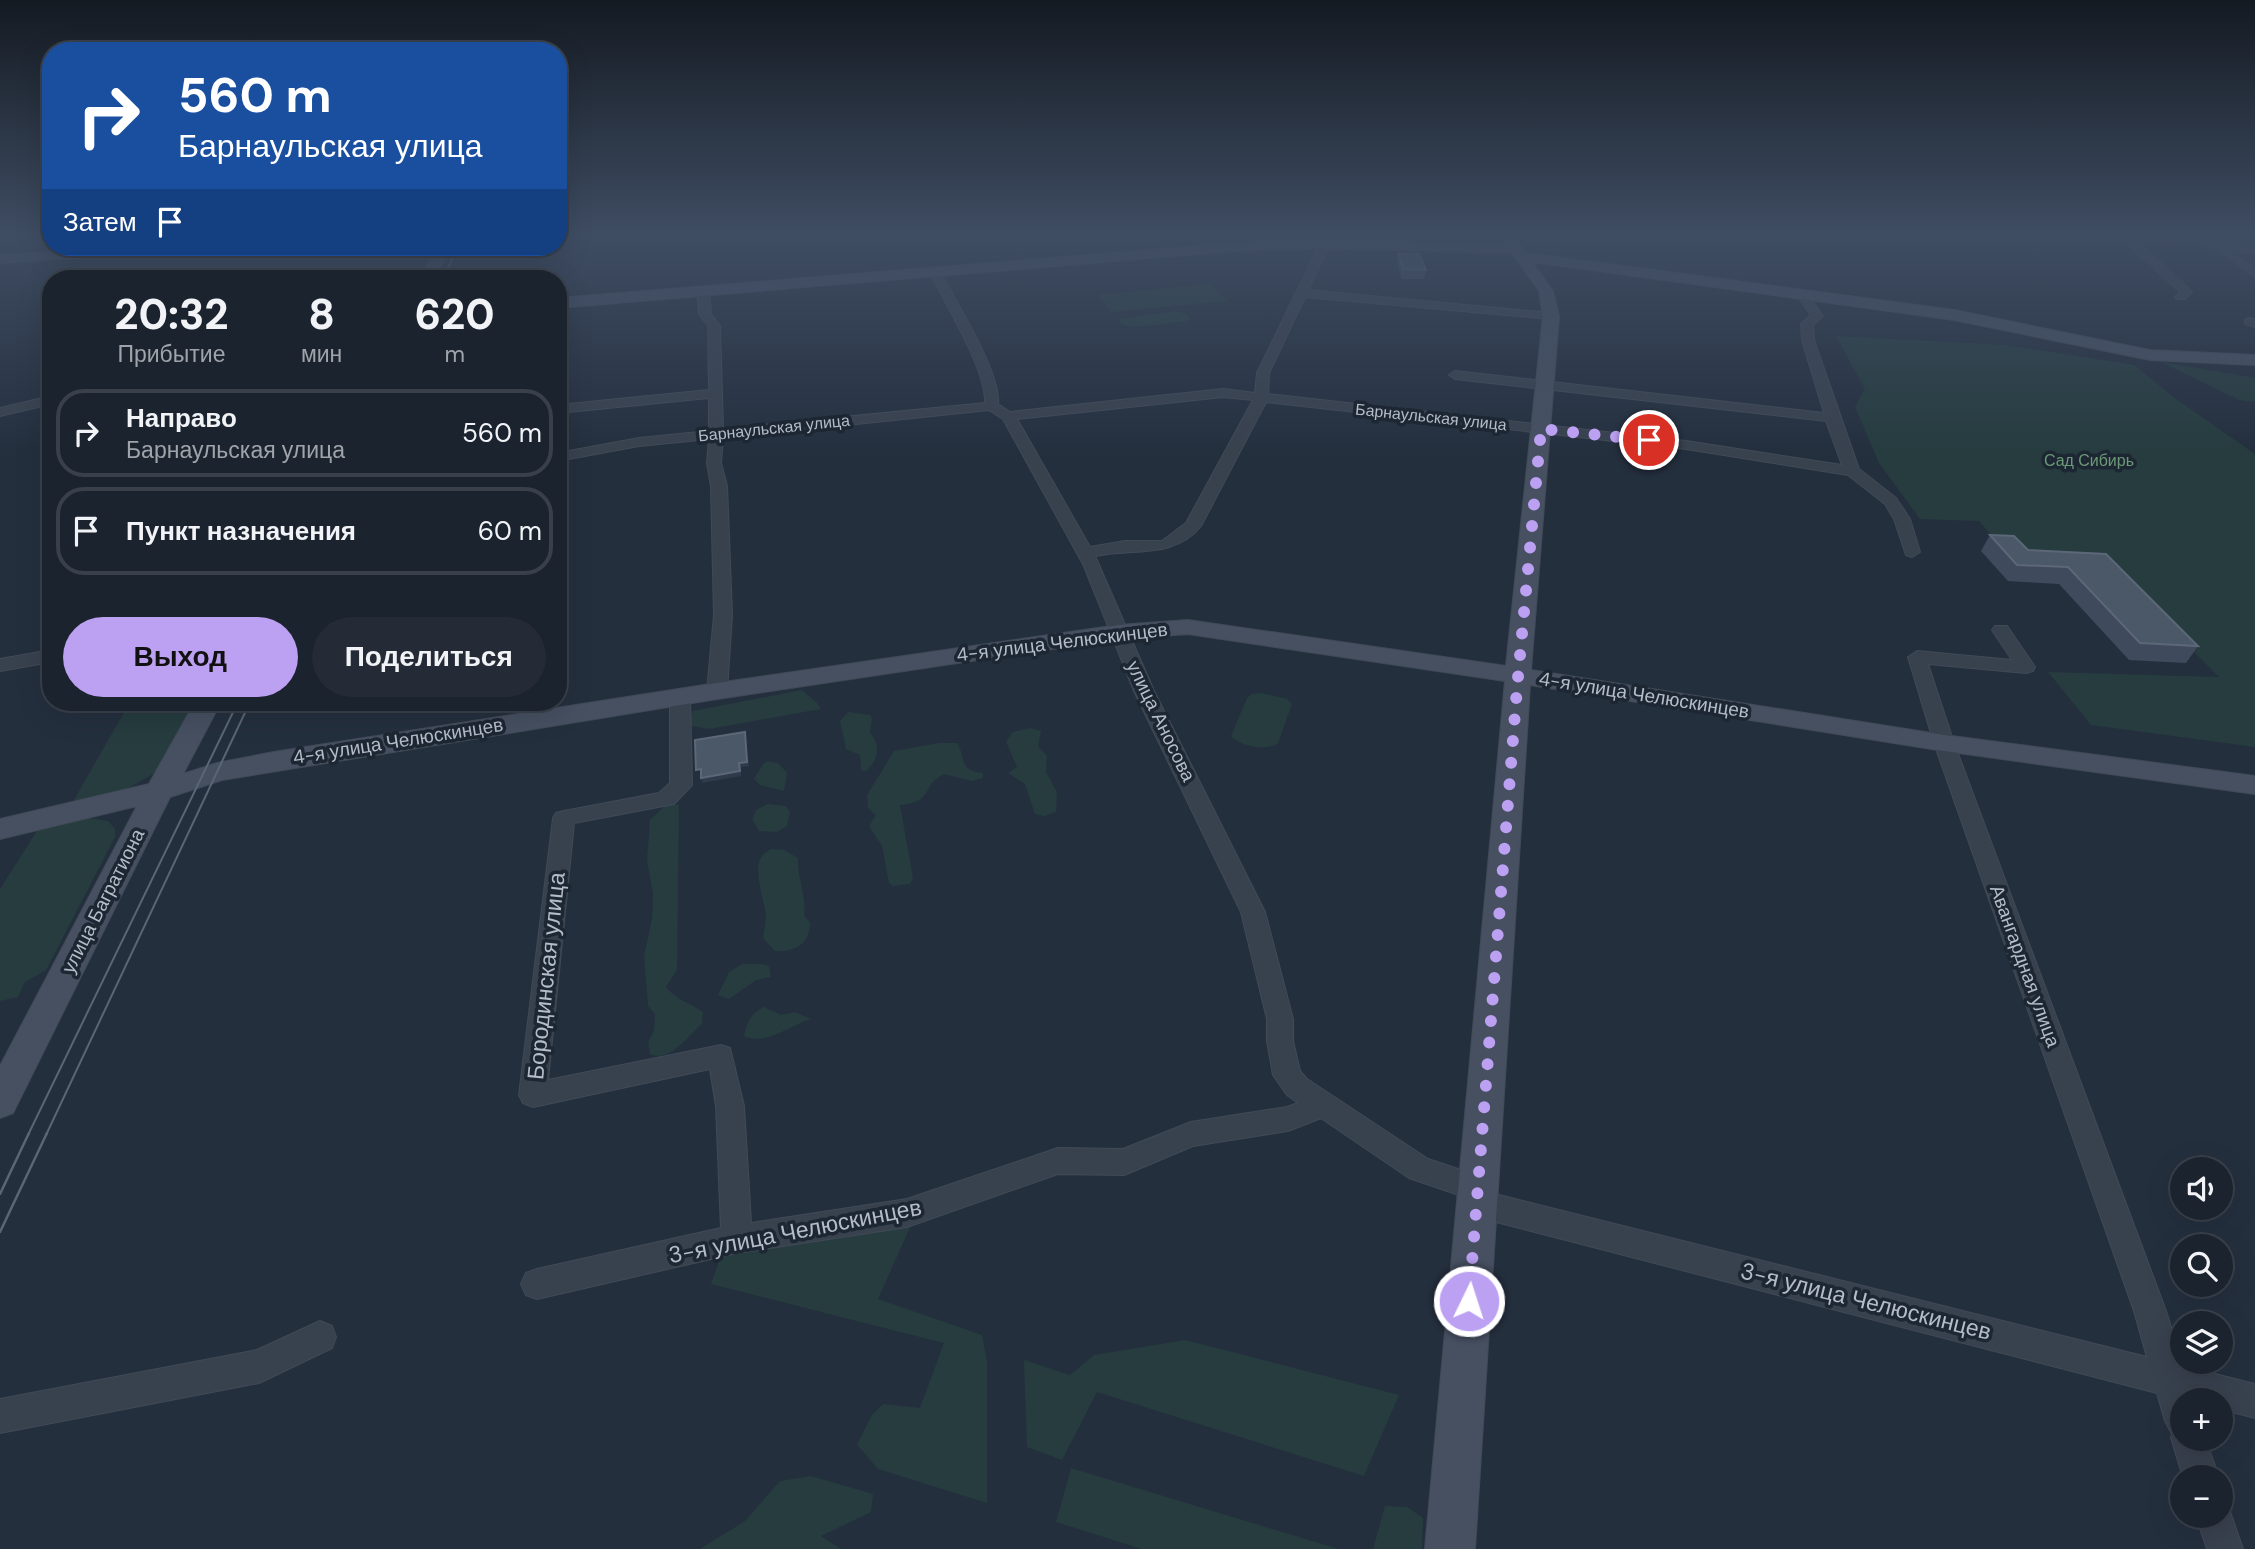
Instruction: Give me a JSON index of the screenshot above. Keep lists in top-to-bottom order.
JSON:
{
  "streets": {
    "street": [
      "Барнаульская улица",
      "4-я улица Челюскинцев",
      "улица Аносова",
      "улица Багратиона",
      "Авангардная улица",
      "Бородинская улица",
      "3-я улица Челюскинцев"
    ]
  },
  "crossings": [
    ["Барнаульская улица", "улица Аносова"],
    ["4-я улица Челюскинцев", "улица Аносова"],
    ["4-я улица Челюскинцев", "улица Багратиона"],
    ["4-я улица Челюскинцев", "Авангардная улица"],
    ["4-я улица Челюскинцев", "Бородинская улица"],
    ["улица Аносова", "3-я улица Челюскинцев"],
    ["Авангардная улица", "3-я улица Челюскинцев"],
    ["Бородинская улица", "3-я улица Челюскинцев"]
  ],
  "parks": ["Сад Сибирь"],
  "page": {
    "turn": ["560 m", "Барнаульская улица"],
    "then": "Затем",
    "eta": [
      "20:32",
      "Прибытие",
      "8",
      "мин",
      "620",
      "m"
    ],
    "list": [
      {
        "name": "Направо",
        "note": "Барнаульская улица",
        "value": "560 m"
      },
      {
        "name": "Пункт назначения",
        "value": "60 m"
      }
    ],
    "buttons": ["Выход", "Поделиться"],
    "map_buttons": ["+", "−"]
  }
}
